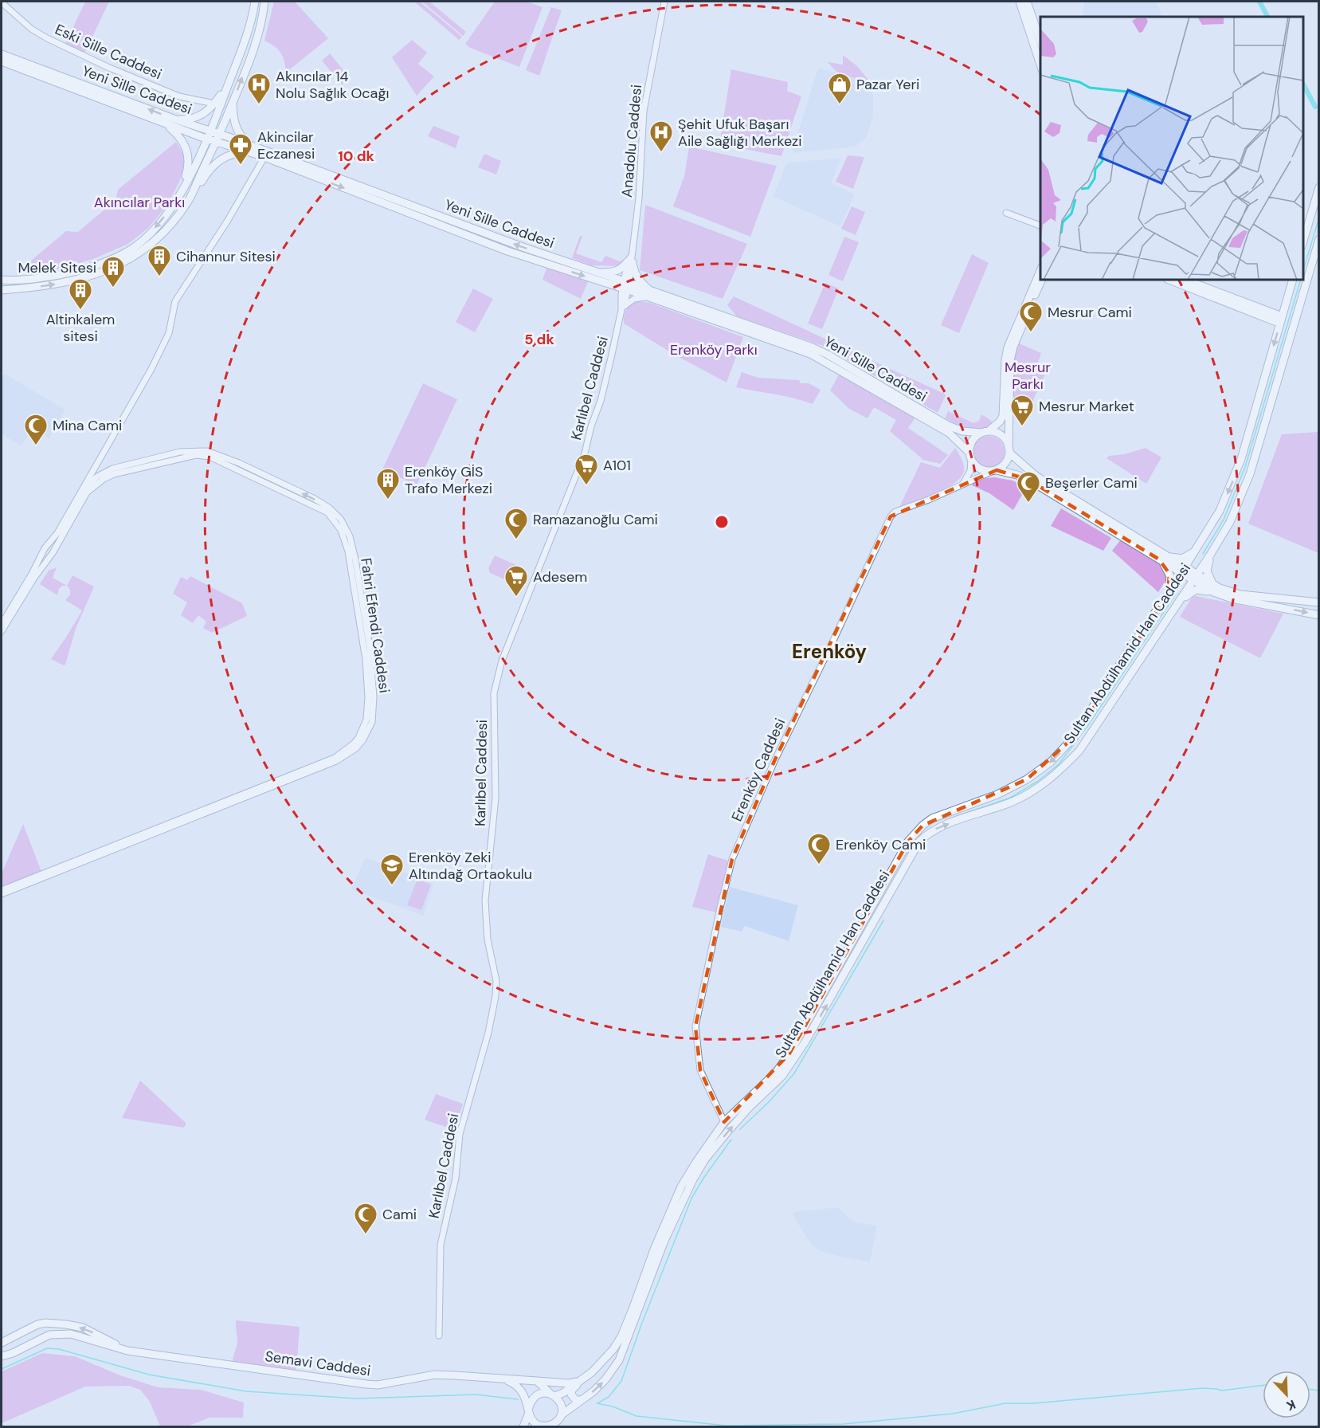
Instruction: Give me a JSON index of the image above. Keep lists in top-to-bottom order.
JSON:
{
  "streets": {
    "main road": ["Yeni Sille Caddesi", "Sultan Abdülhamid Han Caddesi", "Semavi Caddesi"],
    "street": [
      "Eski Sille Caddesi",
      "Anadolu Caddesi",
      "Karlıbel Caddesi",
      "Fahri Efendi Caddesi",
      "Erenköy Caddesi"
    ]
  },
  "crossings": [
    ["Yeni Sille Caddesi", "Anadolu Caddesi"],
    ["Yeni Sille Caddesi", "Karlıbel Caddesi"],
    ["Yeni Sille Caddesi", "Erenköy Caddesi"],
    ["Anadolu Caddesi", "Karlıbel Caddesi"],
    ["Sultan Abdülhamid Han Caddesi", "Erenköy Caddesi"],
    ["Sultan Abdülhamid Han Caddesi", "Semavi Caddesi"]
  ],
  "districts": ["Erenköy"],
  "parks": ["Akıncılar Parkı", "Erenköy Parkı", "Mesrur Parkı"],
  "places": {
    "hospital": ["Akıncılar 14 Nolu Sağlık Ocağı", "Şehit Ufuk Başarı Aile Sağlığı Merkezi"],
    "shop": ["Pazar Yeri"],
    "pharmacy": ["Akincilar Eczanesi"],
    "building": [
      "Cihannur Sitesi",
      "Melek Sitesi",
      "Altinkalem sitesi",
      "Erenköy GİS Trafo Merkezi"
    ],
    "mosque": [
      "Mesrur Cami",
      "Mina Cami",
      "Beşerler Cami",
      "Ramazanoğlu Cami",
      "Erenköy Cami",
      "Cami"
    ],
    "supermarket": ["Mesrur Market", "A101", "Adesem"],
    "school or university": ["Erenköy Zeki Altındağ Ortaokulu"]
  },
  "north": "bottom right",
  "rings": ["10 dk", "5 dk"]
}
